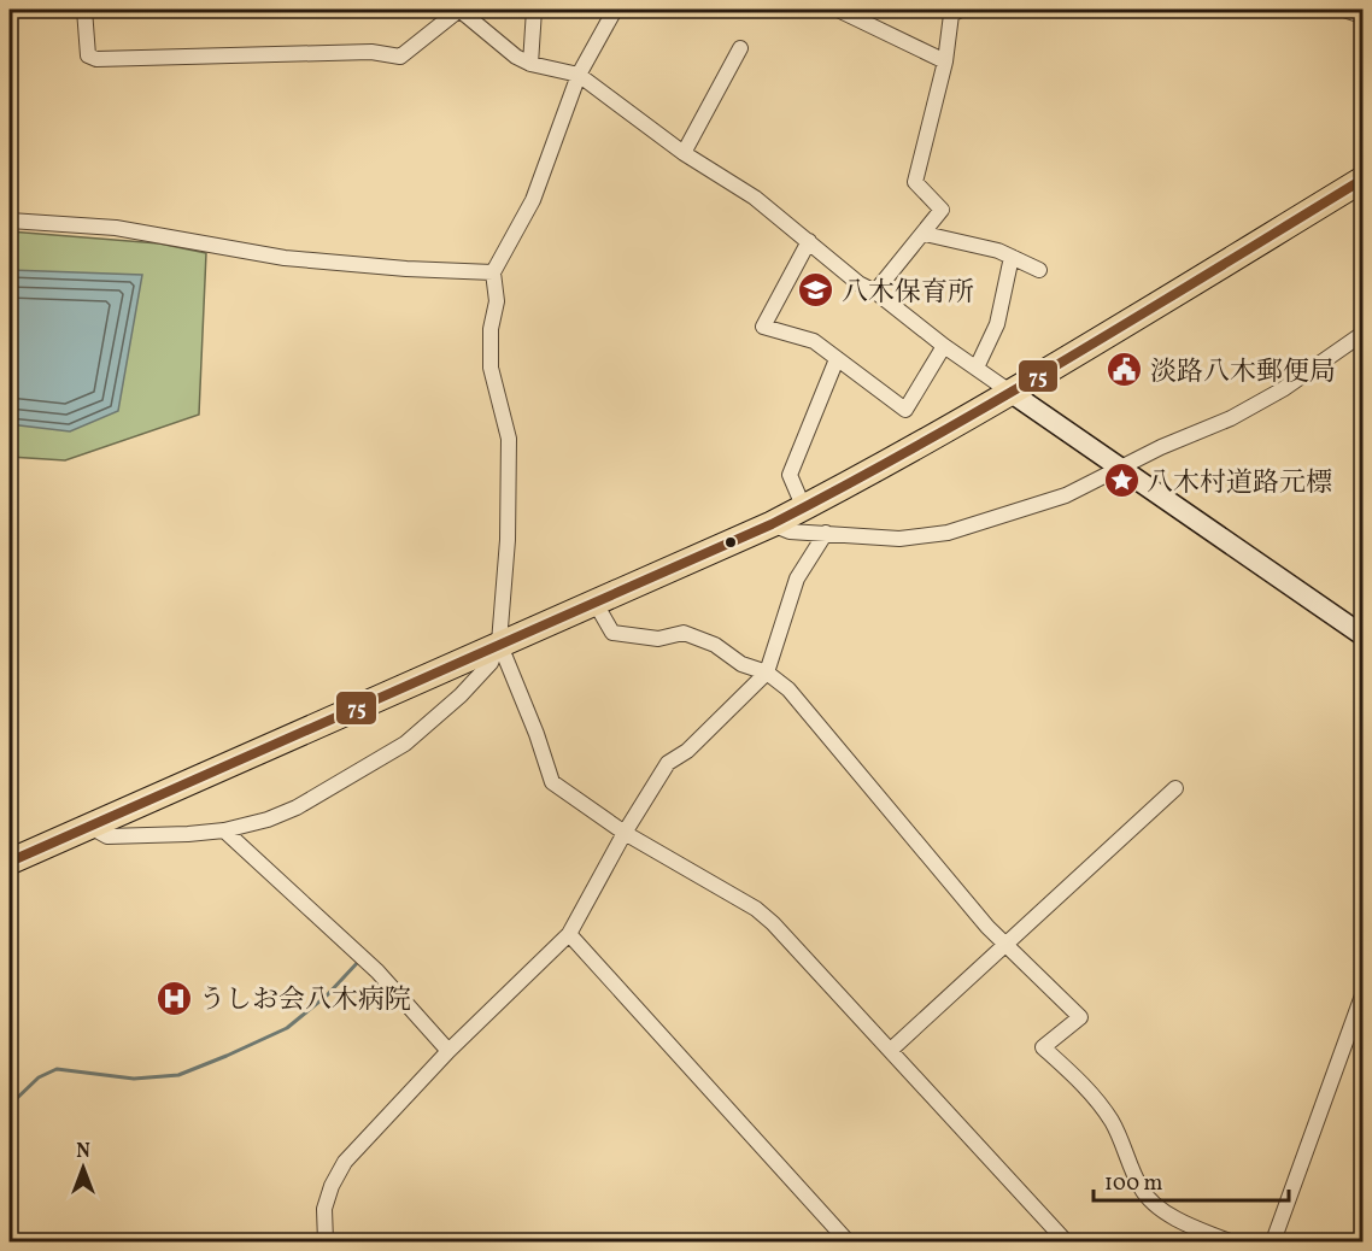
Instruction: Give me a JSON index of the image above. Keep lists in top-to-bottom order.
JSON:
{
  "places": {
    "school or university": ["八木保育所"],
    "public building": ["淡路八木郵便局"],
    "place": ["八木村道路元標"],
    "hospital": ["うしお会八木病院"]
  },
  "lines": ["transit line 75"],
  "scale_bar": "100 m",
  "north": "top"
}
